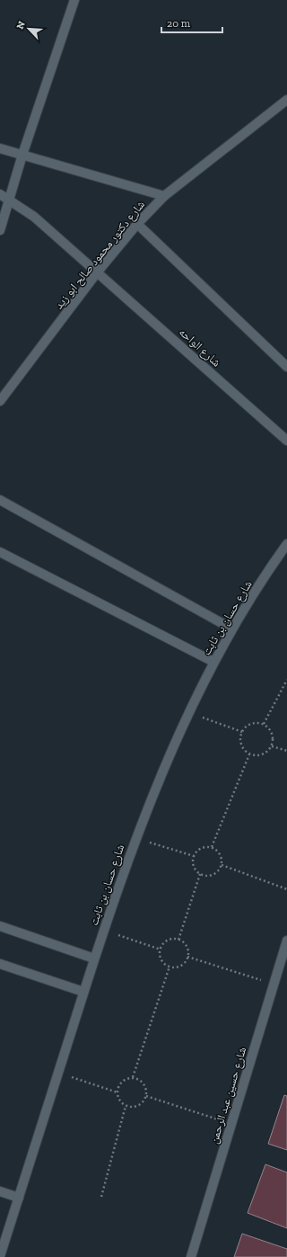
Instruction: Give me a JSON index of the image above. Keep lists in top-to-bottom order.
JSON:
{
  "streets": {
    "street": [
      "شارع دكتور محمود صالح ابو زيد",
      "شارع الواحه",
      "شارع حسان بن ثابت",
      "شارع حسين عبد الرحمن"
    ]
  },
  "crossings": [
    ["شارع دكتور محمود صالح ابو زيد", "شارع الواحه"]
  ],
  "scale_bar": "20 m",
  "north": "top left"
}
